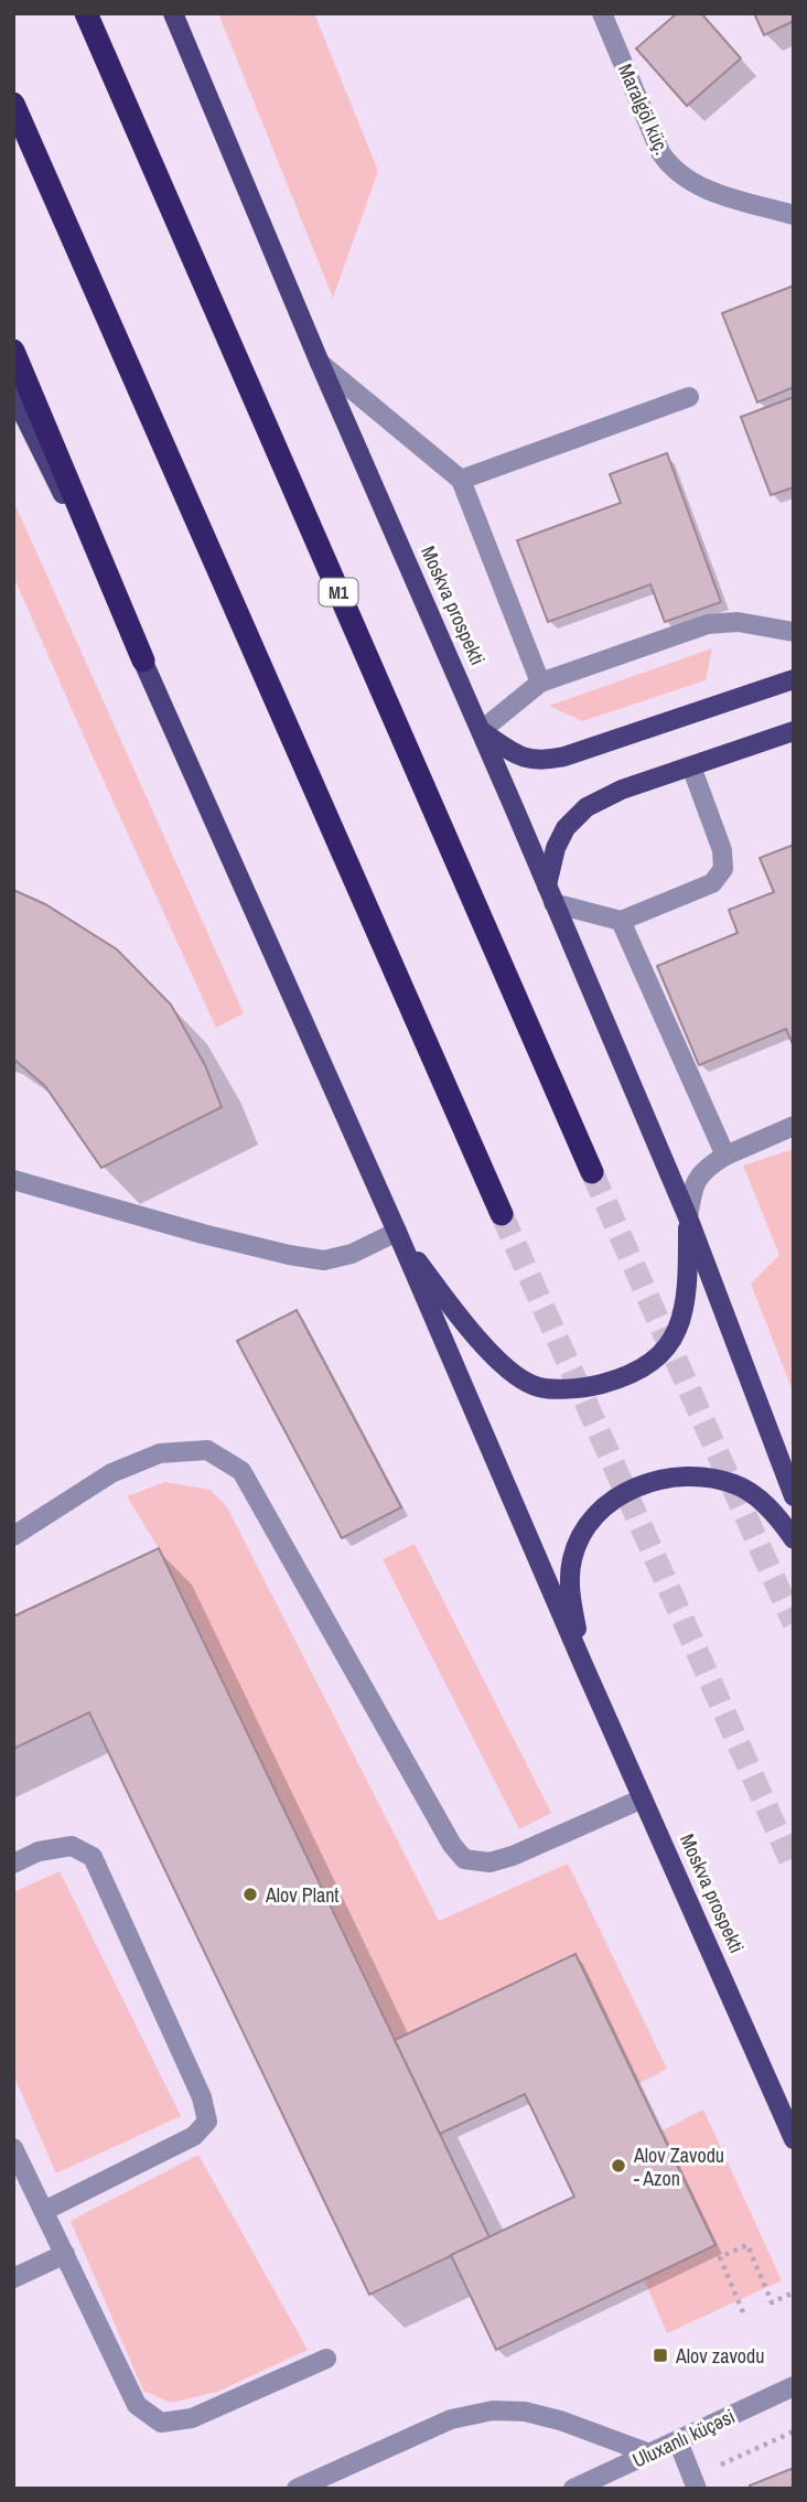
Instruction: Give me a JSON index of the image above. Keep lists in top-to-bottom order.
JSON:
{
  "streets": {
    "highway": ["M1"],
    "main road": ["Moskva prospekti"],
    "street": ["Maralgöl küç.", "Uluxanlı küçəsi"]
  },
  "places": {
    "other": ["Alov Plant", "Alov Zavodu - Azon"],
    "transit": ["Alov zavodu"]
  }
}
